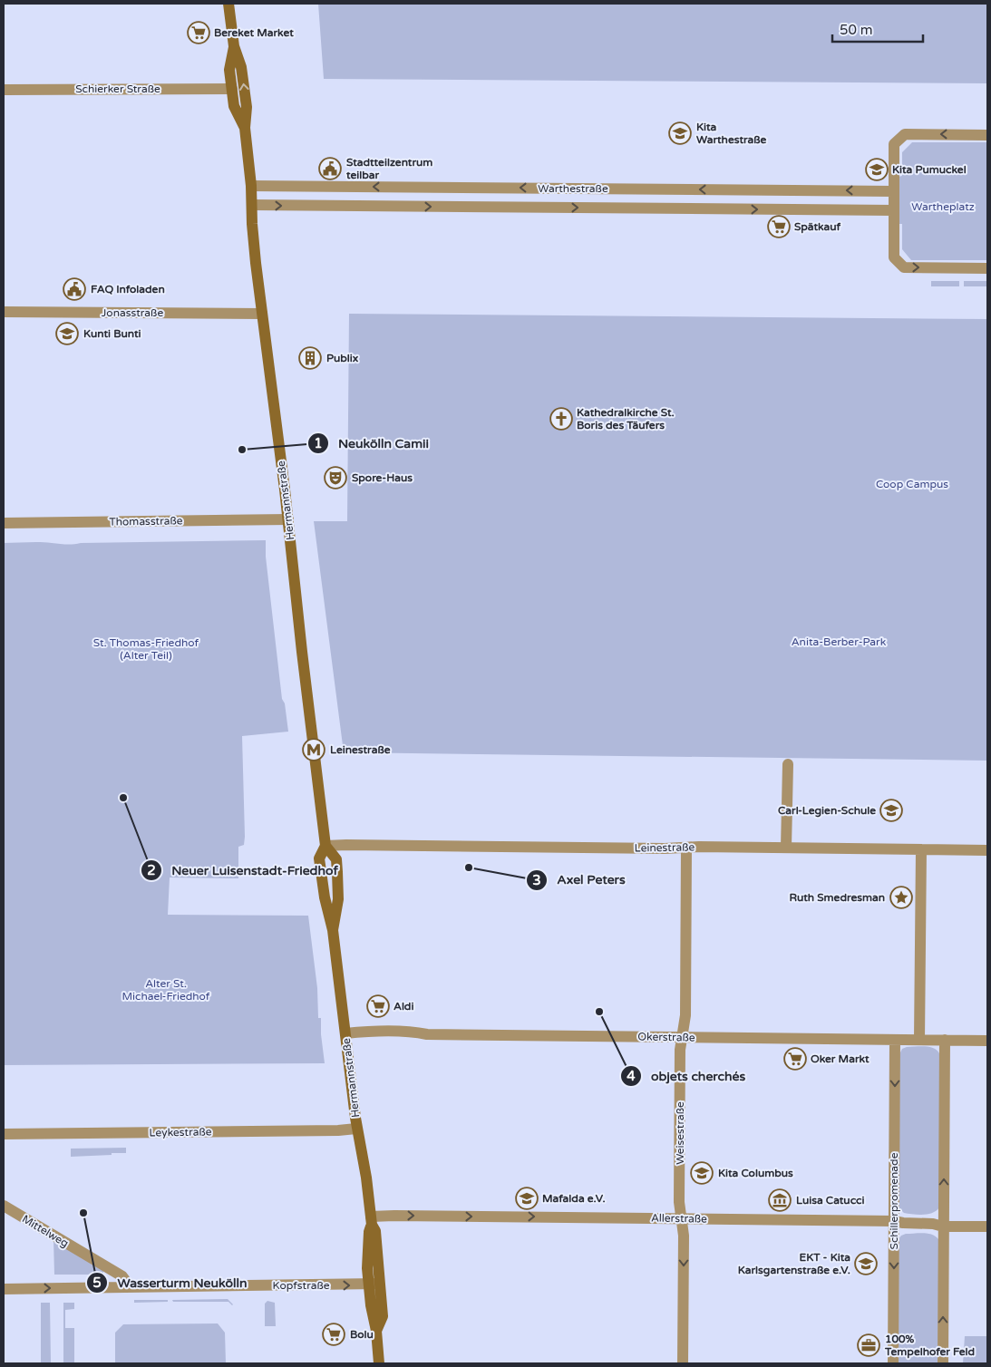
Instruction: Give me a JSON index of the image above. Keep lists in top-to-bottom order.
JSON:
{
  "streets": {
    "main road": ["Hermannstraße"],
    "street": [
      "Schierker Straße",
      "Warthestraße",
      "Jonasstraße",
      "Thomasstraße",
      "Leinestraße",
      "Okerstraße",
      "Leykestraße",
      "Weisestraße",
      "Schillerpromenade",
      "Allerstraße",
      "Mittelweg",
      "Kopfstraße"
    ]
  },
  "crossings": [
    ["Schierker Straße", "Hermannstraße"],
    ["Warthestraße", "Hermannstraße"],
    ["Jonasstraße", "Hermannstraße"],
    ["Hermannstraße", "Thomasstraße"],
    ["Hermannstraße", "Leinestraße"],
    ["Hermannstraße", "Okerstraße"],
    ["Hermannstraße", "Leykestraße"],
    ["Hermannstraße", "Allerstraße"],
    ["Hermannstraße", "Kopfstraße"],
    ["Leinestraße", "Weisestraße"],
    ["Okerstraße", "Weisestraße"],
    ["Okerstraße", "Schillerpromenade"],
    ["Weisestraße", "Allerstraße"],
    ["Schillerpromenade", "Allerstraße"],
    ["Mittelweg", "Kopfstraße"]
  ],
  "one_way": ["Allerstraße", "Kopfstraße"],
  "parks": [
    "Wartheplatz",
    "Coop Campus",
    "Anita-Berber-Park",
    "St. Thomas-Friedhof (Alter Teil)",
    "Alter St. Michael-Friedhof"
  ],
  "places": {
    "supermarket": [
      "Bereket Market",
      "Spätkauf",
      "Aldi",
      "Oker Markt",
      "Bolu"
    ],
    "school or university": [
      "Kita Warthestraße",
      "Kita Pumuckel",
      "Kunti Bunti",
      "Carl-Legien-Schule",
      "Kita Columbus",
      "Mafalda e.V.",
      "EKT - Kita Karlsgartenstraße e.V."
    ],
    "public building": ["Stadtteilzentrum teilbar", "FAQ Infoladen"],
    "building": ["Publix"],
    "church": ["Kathedralkirche St. Boris des Täufers"],
    "other": [
      "Neukölln Camii",
      "Neuer Luisenstadt-Friedhof",
      "Axel Peters",
      "objets cherchés",
      "Wasserturm Neukölln"
    ],
    "theatre": ["Spore-Haus"],
    "metro station": ["Leinestraße"],
    "place": ["Ruth Smedresman"],
    "museum": ["Luisa Catucci"],
    "office": ["100% Tempelhofer Feld"]
  },
  "scale_bar": "50 m"
}
